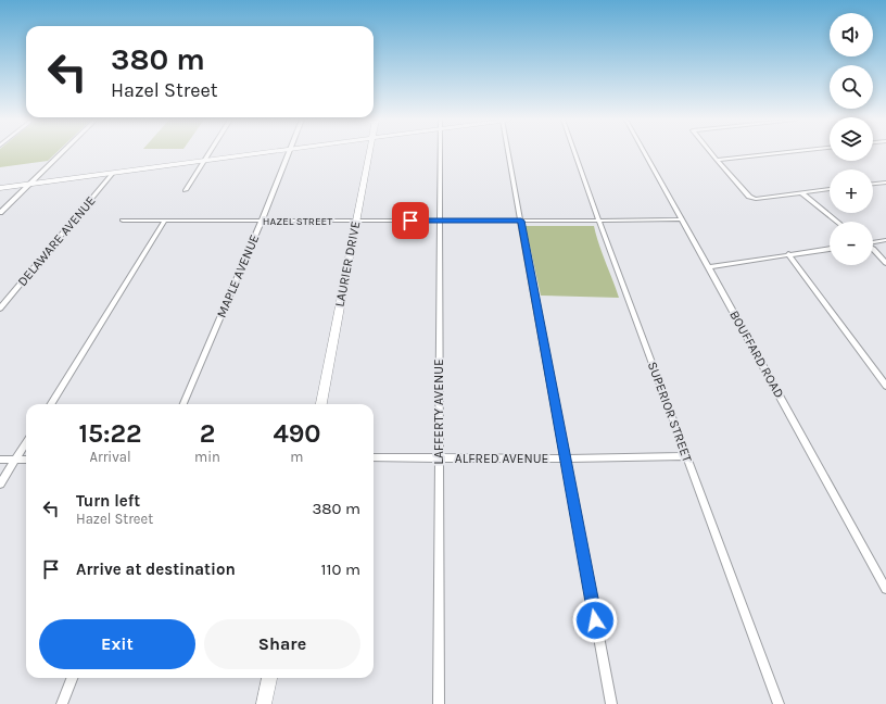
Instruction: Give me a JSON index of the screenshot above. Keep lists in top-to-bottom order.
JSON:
{
  "streets": {
    "street": [
      "HAZEL STREET",
      "DELAWARE AVENUE",
      "LAURIER DRIVE",
      "MAPLE AVENUE",
      "BOUFFARD ROAD",
      "LAFFERTY AVENUE",
      "SUPERIOR STREET",
      "ALFRED AVENUE"
    ]
  },
  "crossings": [
    ["HAZEL STREET", "LAURIER DRIVE"],
    ["HAZEL STREET", "MAPLE AVENUE"],
    ["HAZEL STREET", "BOUFFARD ROAD"],
    ["HAZEL STREET", "LAFFERTY AVENUE"],
    ["HAZEL STREET", "SUPERIOR STREET"],
    ["LAFFERTY AVENUE", "ALFRED AVENUE"],
    ["SUPERIOR STREET", "ALFRED AVENUE"]
  ],
  "page": {
    "map_buttons": ["+", "−"],
    "turn": ["380 m", "Hazel Street"],
    "eta": [
      "15:22",
      "Arrival",
      "2",
      "min",
      "490",
      "m"
    ],
    "list": [
      {
        "name": "Turn left",
        "note": "Hazel Street",
        "value": "380 m"
      },
      {
        "name": "Arrive at destination",
        "value": "110 m"
      }
    ],
    "buttons": ["Exit", "Share"]
  }
}
